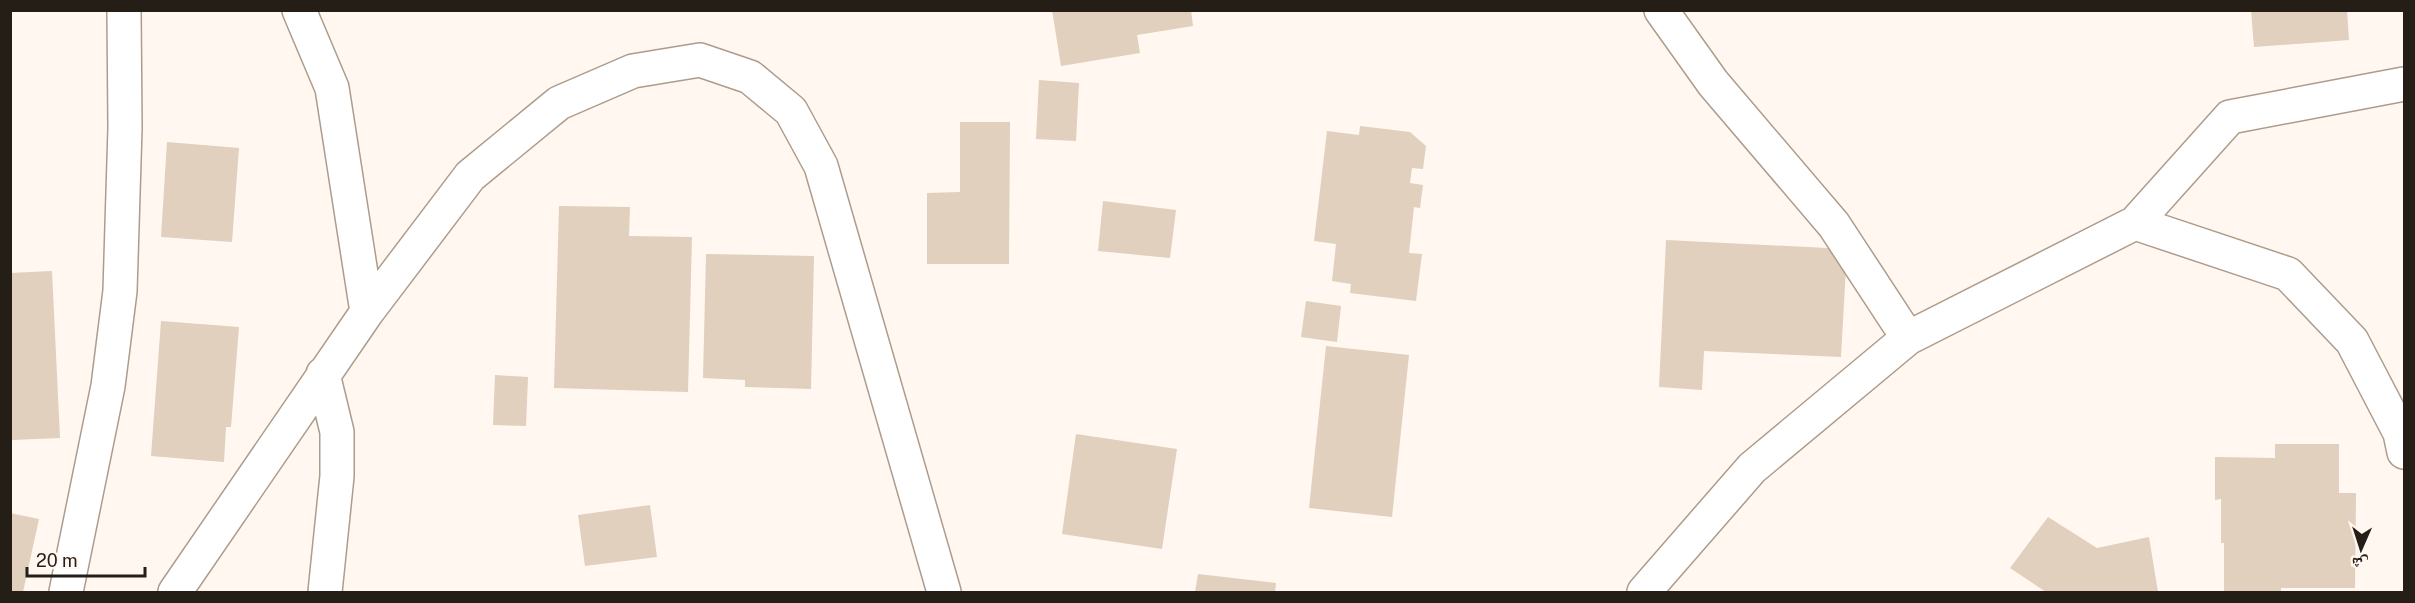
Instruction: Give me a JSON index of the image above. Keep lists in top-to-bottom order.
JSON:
{
  "scale_bar": "20 m",
  "north": "bottom"
}
